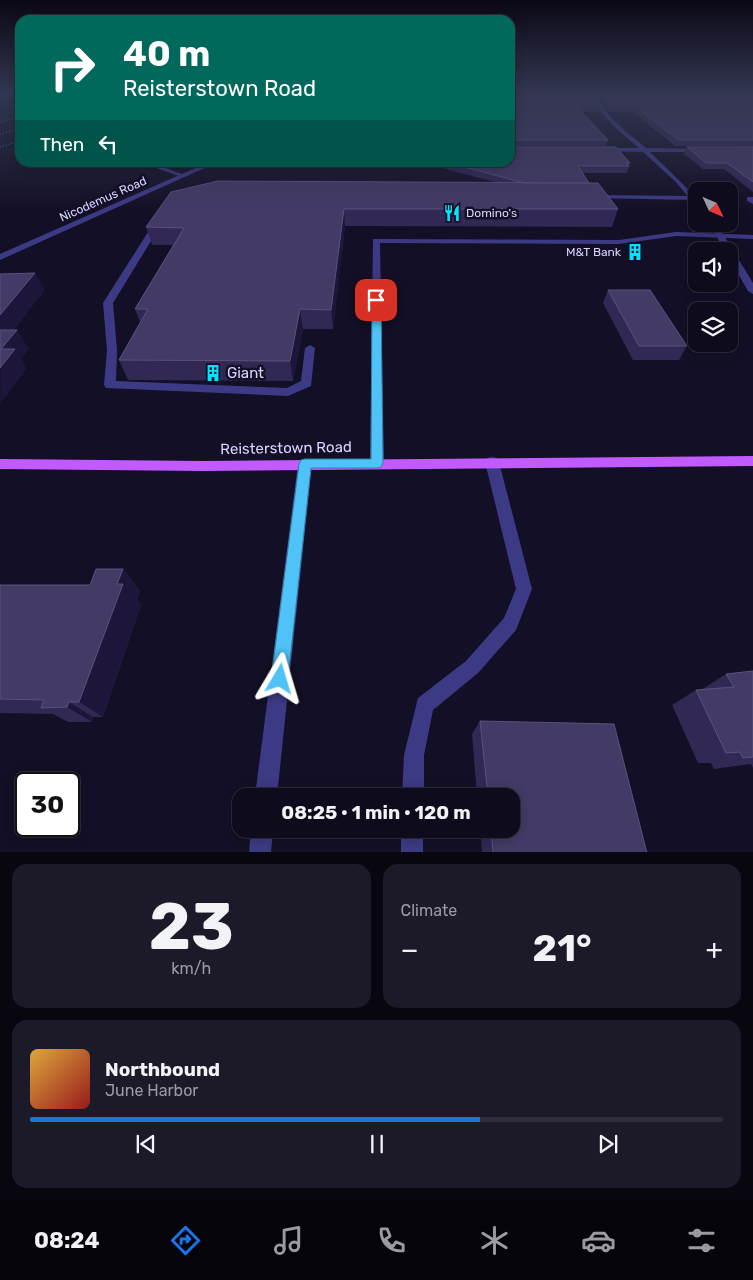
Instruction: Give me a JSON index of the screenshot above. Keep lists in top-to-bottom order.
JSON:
{
  "streets": {
    "main road": ["Reisterstown Road"],
    "street": ["Nicodemus Road"]
  },
  "places": {
    "restaurant": ["Domino's"],
    "building": ["M&T Bank", "Giant"]
  },
  "north": "bottom right",
  "page": {
    "turn": ["40 m", "Reisterstown Road"],
    "then": "Then",
    "limit": "30",
    "trip": "08:25 · 1 min · 120 m",
    "tile": [
      ["23", "km/h"],
      "Climate"
    ],
    "heat": ["−", "21°", "+"],
    "song": ["Northbound", "June Harbor"],
    "tabs": "08:24"
  }
}
